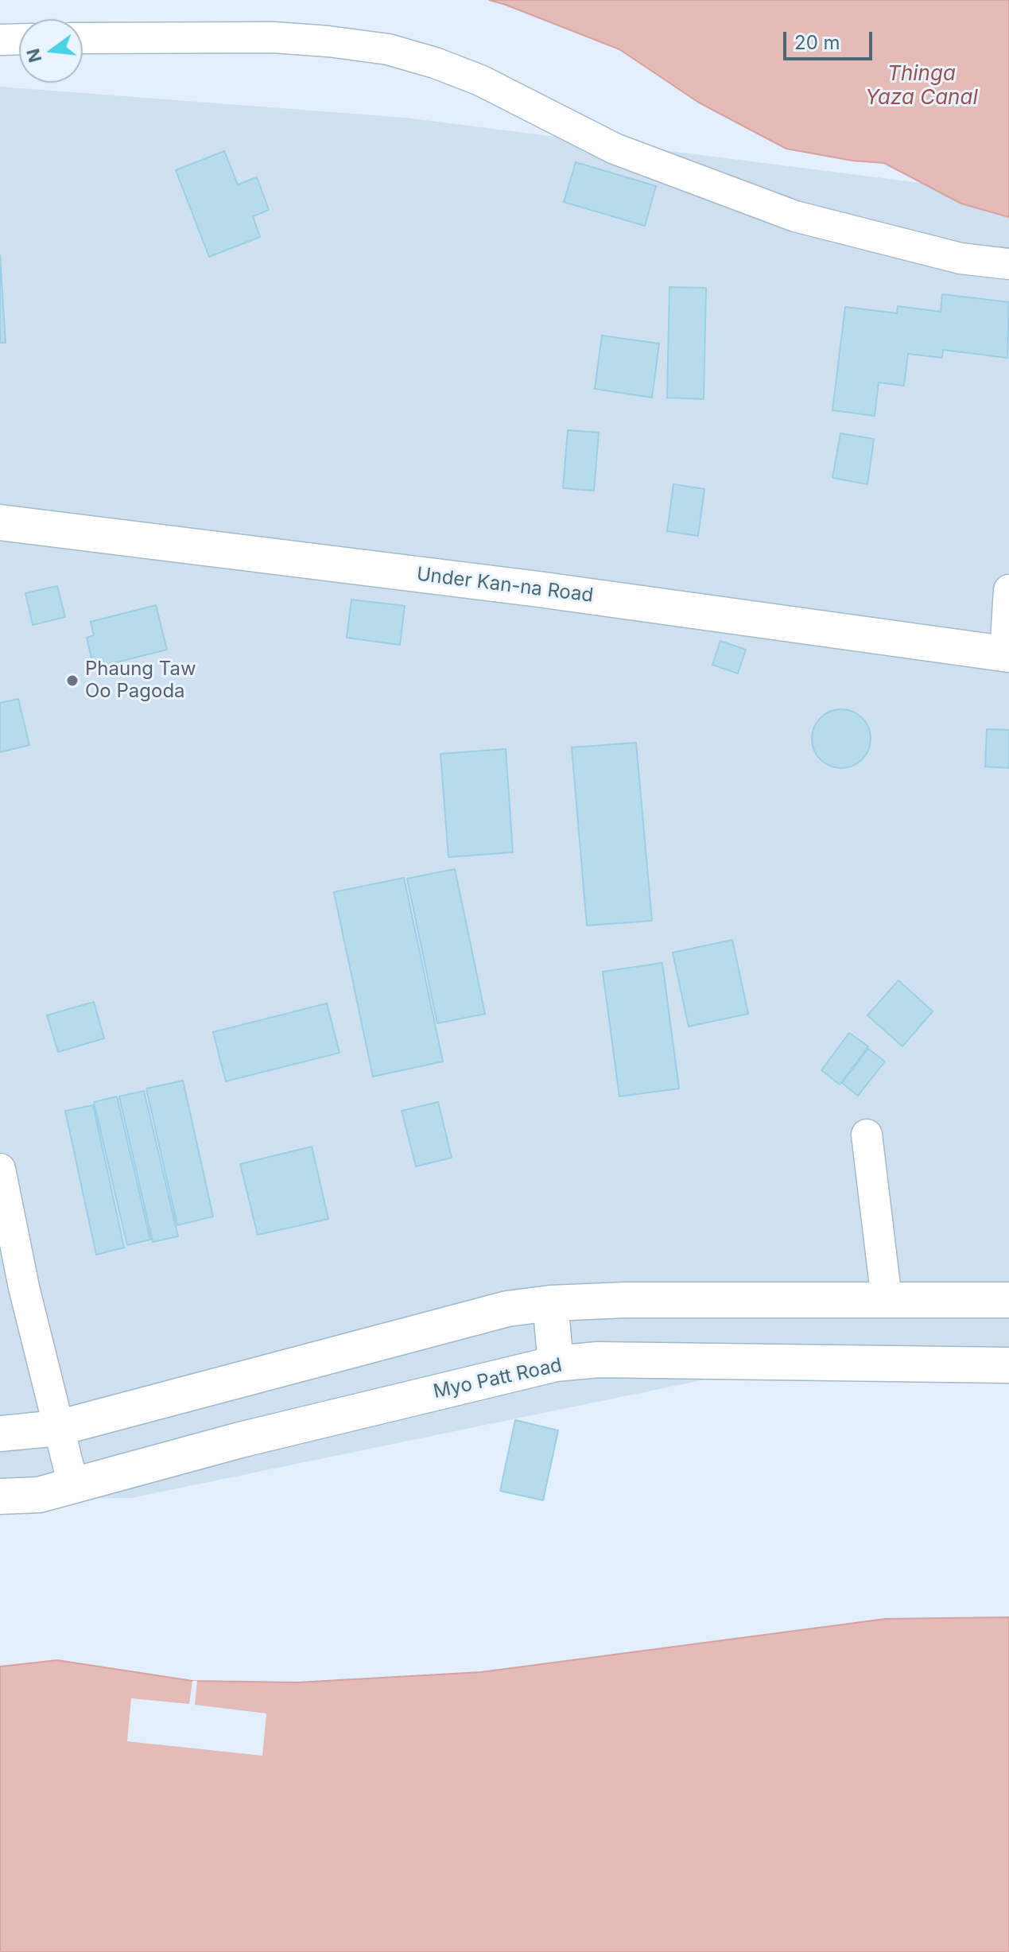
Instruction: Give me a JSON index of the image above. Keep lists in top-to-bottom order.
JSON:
{
  "streets": {
    "main road": ["Under Kan-na Road", "Myo Patt Road"]
  },
  "water": ["Thinga Yaza Canal"],
  "places": ["Phaung Taw Oo Pagoda"],
  "scale_bar": "20 m",
  "north": "left"
}
